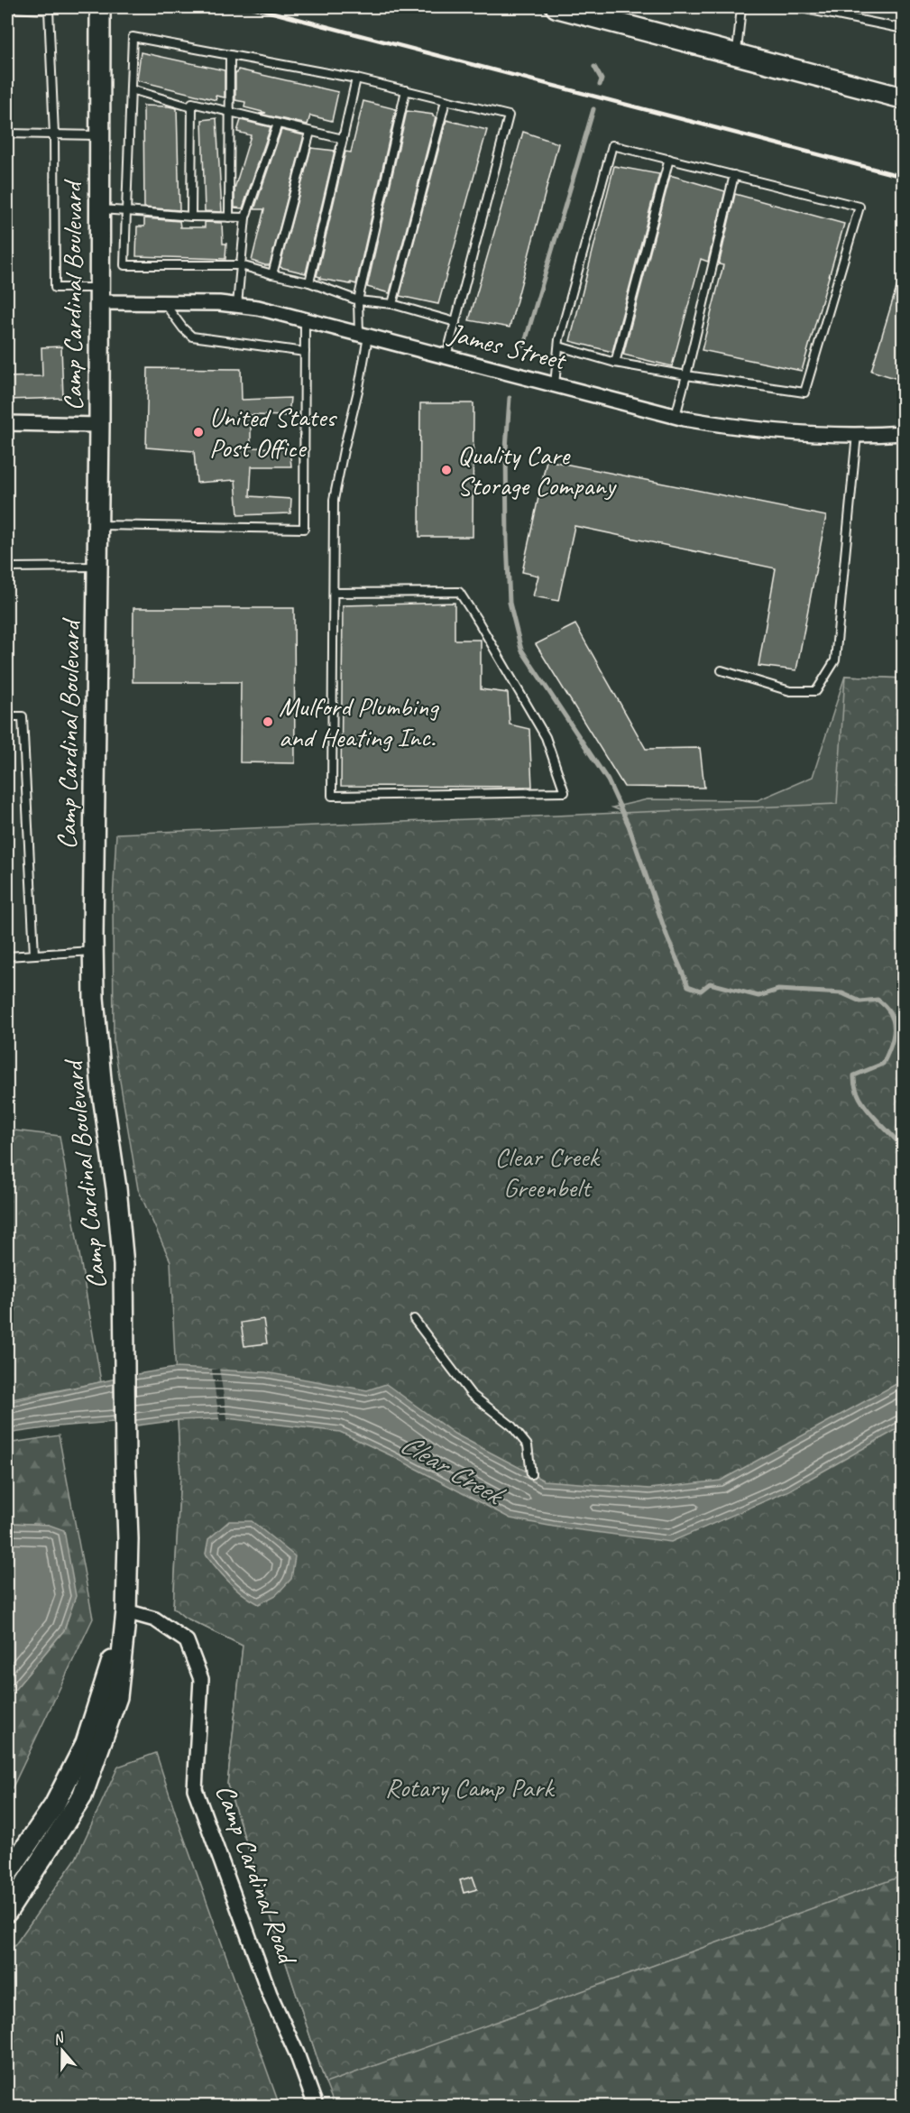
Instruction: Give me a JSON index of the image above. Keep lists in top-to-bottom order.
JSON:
{
  "streets": {
    "street": ["Camp Cardinal Boulevard", "James Street", "Camp Cardinal Road"]
  },
  "crossings": [
    ["Camp Cardinal Boulevard", "James Street"],
    ["Camp Cardinal Boulevard", "Camp Cardinal Road"]
  ],
  "water": ["Clear Creek"],
  "parks": ["Clear Creek Greenbelt", "Rotary Camp Park"],
  "places": ["United States Post Office", "Quality Care Storage Company", "Mulford Plumbing and Heating Inc."],
  "north": "top"
}
